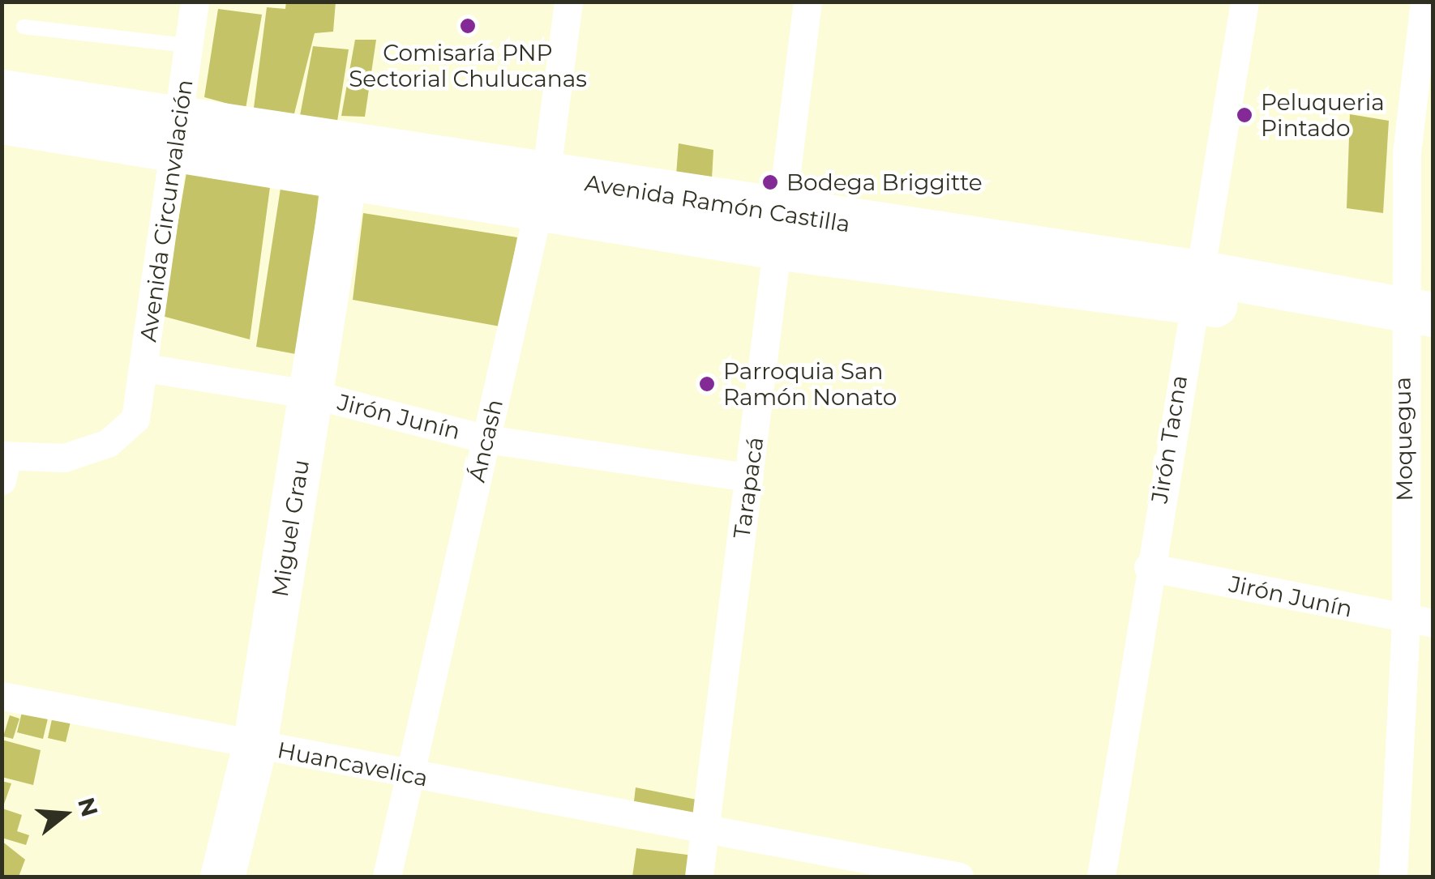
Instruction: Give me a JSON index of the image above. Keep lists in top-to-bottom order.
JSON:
{
  "streets": {
    "main road": ["Avenida Ramón Castilla", "Miguel Grau"],
    "street": [
      "Avenida Circunvalación",
      "Jirón Junín",
      "Jirón Tacna",
      "Moquegua",
      "Áncash",
      "Tarapacá",
      "Huancavelica"
    ]
  },
  "crossings": [
    ["Avenida Ramón Castilla", "Avenida Circunvalación"],
    ["Avenida Ramón Castilla", "Jirón Tacna"],
    ["Avenida Ramón Castilla", "Moquegua"],
    ["Avenida Ramón Castilla", "Áncash"],
    ["Avenida Ramón Castilla", "Tarapacá"],
    ["Avenida Ramón Castilla", "Miguel Grau"],
    ["Avenida Circunvalación", "Jirón Junín"],
    ["Jirón Junín", "Jirón Tacna"],
    ["Jirón Junín", "Moquegua"],
    ["Jirón Junín", "Áncash"],
    ["Jirón Junín", "Tarapacá"],
    ["Jirón Junín", "Miguel Grau"],
    ["Áncash", "Huancavelica"],
    ["Tarapacá", "Huancavelica"],
    ["Miguel Grau", "Huancavelica"]
  ],
  "places": [
    "Comisaría PNP Sectorial Chulucanas",
    "Peluqueria Pintado",
    "Bodega Briggitte",
    "Parroquia San Ramón Nonato"
  ],
  "north": "right"
}
